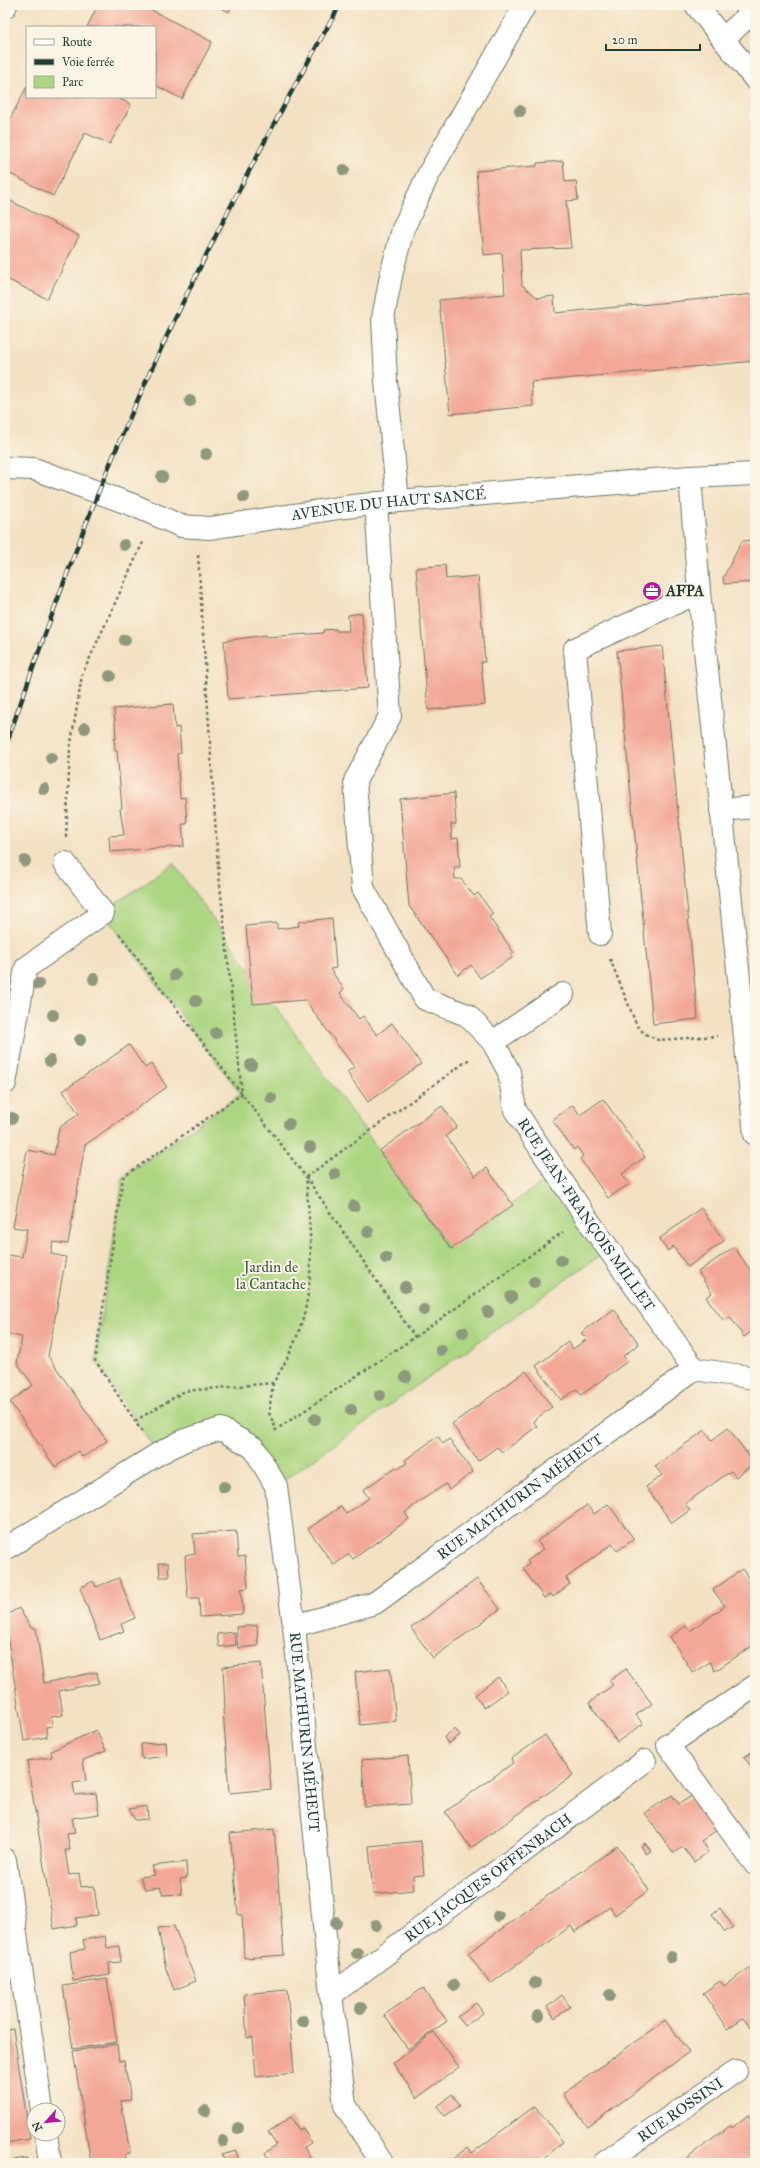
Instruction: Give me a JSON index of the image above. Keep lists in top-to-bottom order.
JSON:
{
  "streets": {
    "street": [
      "AVENUE DU HAUT SANCÉ",
      "RUE JEAN-FRANÇOIS MILLET",
      "RUE MATHURIN MÉHEUT",
      "RUE JACQUES OFFENBACH",
      "RUE ROSSINI"
    ]
  },
  "crossings": [
    ["AVENUE DU HAUT SANCÉ", "RUE JEAN-FRANÇOIS MILLET"],
    ["RUE JEAN-FRANÇOIS MILLET", "RUE MATHURIN MÉHEUT"],
    ["RUE MATHURIN MÉHEUT", "RUE JACQUES OFFENBACH"]
  ],
  "parks": ["Jardin de la Cantache"],
  "places": {
    "office": ["AFPA"]
  },
  "legend": ["Route", "Voie ferrée", "Parc"],
  "scale_bar": "20 m",
  "north": "bottom left"
}
